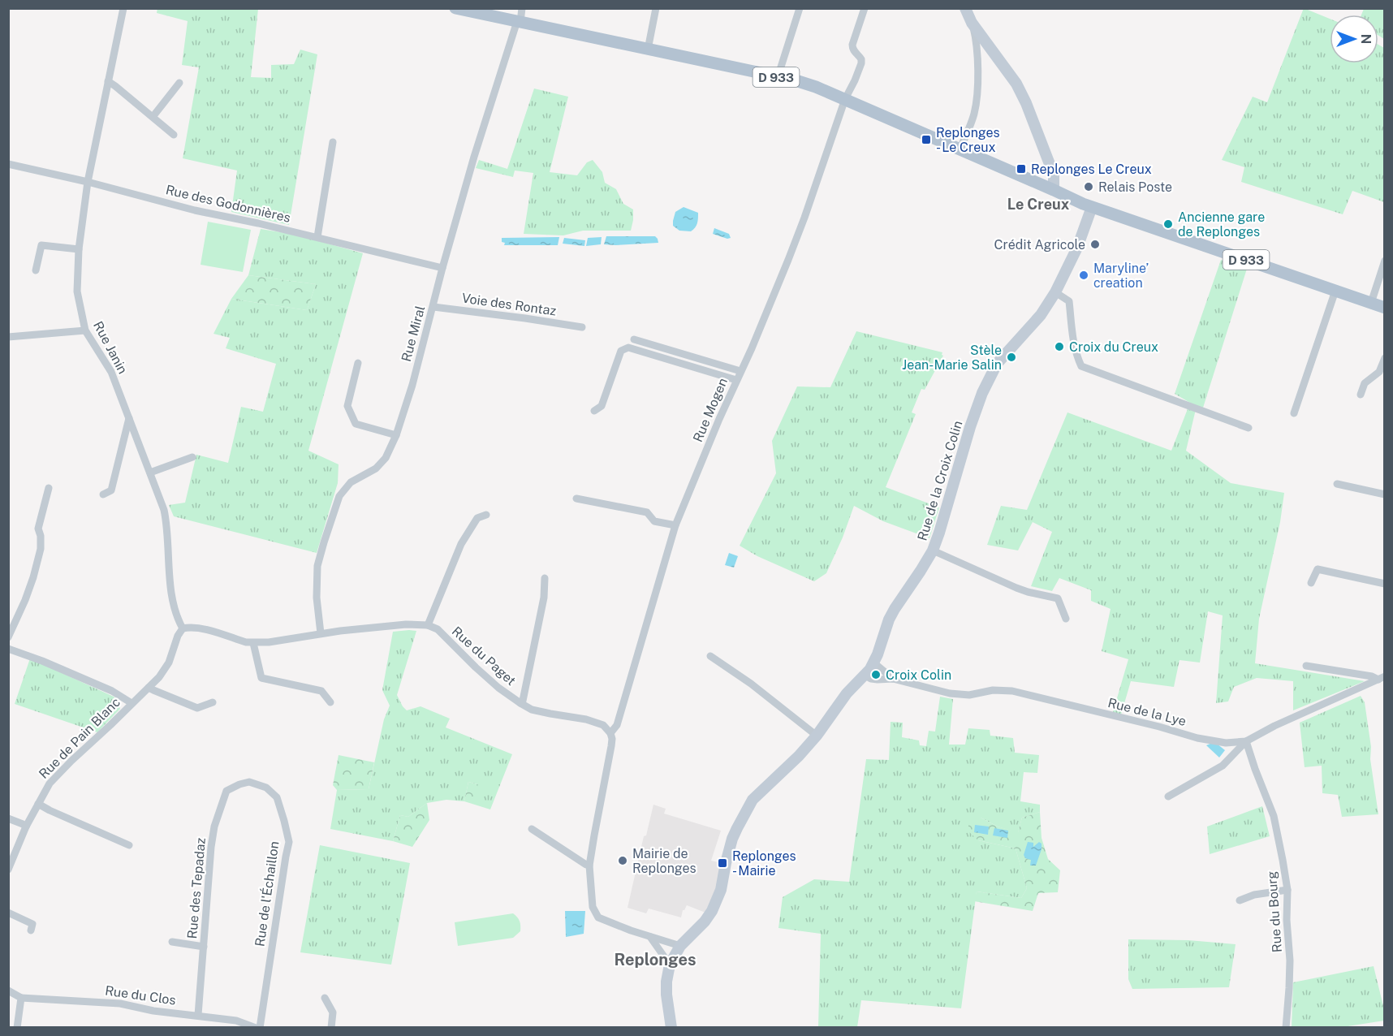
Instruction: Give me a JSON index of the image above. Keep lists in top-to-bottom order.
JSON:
{
  "streets": {
    "main road": ["D 933"],
    "street": [
      "Rue des Godonnières",
      "Voie des Rontaz",
      "Rue Miral",
      "Rue Janin",
      "Rue Mogen",
      "Rue de la Croix Colin",
      "Rue du Paget",
      "Rue de la Lye",
      "Rue de Pain Blanc",
      "Rue des Tepadaz",
      "Rue de l'Échaillon",
      "Rue du Bourg",
      "Rue du Clos"
    ]
  },
  "crossings": [
    ["D 933", "Rue Miral"],
    ["D 933", "Rue Mogen"],
    ["D 933", "Rue de la Croix Colin"],
    ["Rue des Godonnières", "Rue Miral"],
    ["Rue des Godonnières", "Rue Janin"],
    ["Voie des Rontaz", "Rue Miral"],
    ["Rue Mogen", "Rue du Paget"],
    ["Rue de la Croix Colin", "Rue de la Lye"],
    ["Rue de la Lye", "Rue du Bourg"],
    ["Rue des Tepadaz", "Rue de l'Échaillon"],
    ["Rue des Tepadaz", "Rue du Clos"]
  ],
  "districts": ["Le Creux", "Replonges"],
  "places": {
    "transit": ["Replonges - Le Creux", "Replonges Le Creux", "Replonges - Mairie"],
    "other": [
      "Relais Poste",
      "Ancienne gare de Replonges",
      "Crédit Agricole",
      "Maryline’ creation",
      "Croix du Creux",
      "Stèle Jean-Marie Salin",
      "Croix Colin",
      "Mairie de Replonges"
    ]
  },
  "north": "right"
}
